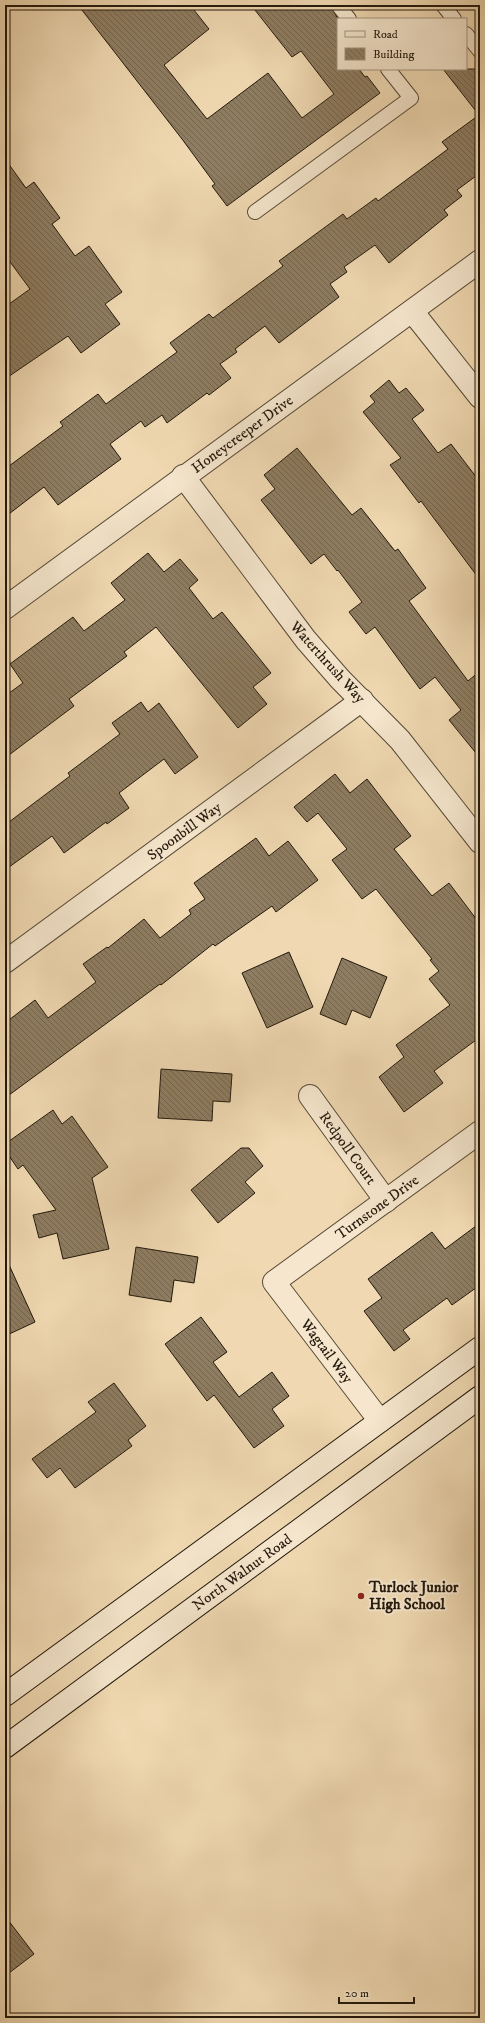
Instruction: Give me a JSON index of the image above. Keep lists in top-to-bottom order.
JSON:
{
  "streets": {
    "street": [
      "Honeycreeper Drive",
      "Waterthrush Way",
      "Spoonbill Way",
      "Redpoll Court",
      "Turnstone Drive",
      "Wagtail Way",
      "North Walnut Road"
    ]
  },
  "crossings": [
    ["Honeycreeper Drive", "Waterthrush Way"],
    ["Waterthrush Way", "Spoonbill Way"],
    ["Redpoll Court", "Turnstone Drive"],
    ["Turnstone Drive", "Wagtail Way"]
  ],
  "places": ["Turlock Junior High School"],
  "legend": ["Road", "Building"],
  "scale_bar": "20 m"
}
